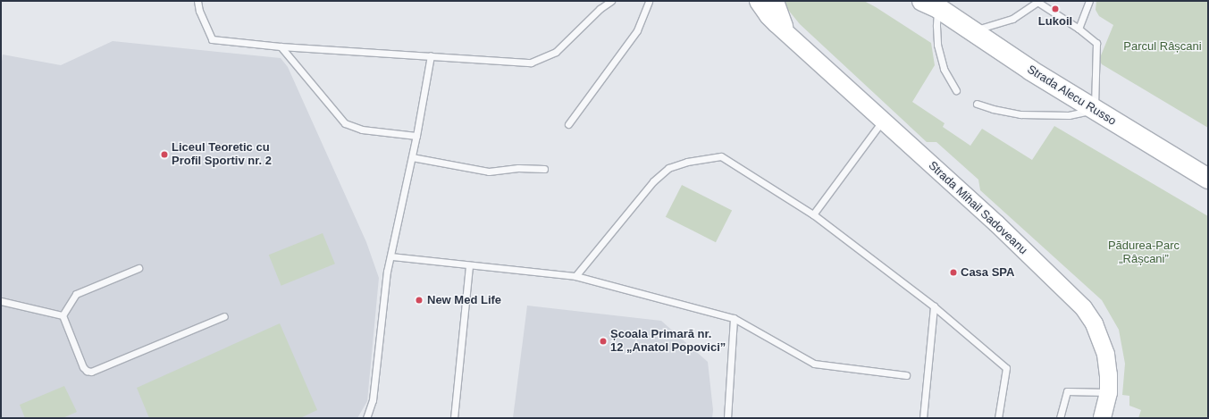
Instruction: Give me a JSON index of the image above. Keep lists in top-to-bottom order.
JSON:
{
  "streets": {
    "main road": ["Strada Alecu Russo", "Strada Mihail Sadoveanu"]
  },
  "parks": ["Parcul Râșcani", "Pădurea-Parc „Râșcani”"],
  "places": [
    "Lukoil",
    "Liceul Teoretic cu Profil Sportiv nr. 2",
    "Casa SPA",
    "New Med Life",
    "Școala Primară nr. 12 „Anatol Popovici”"
  ]
}
